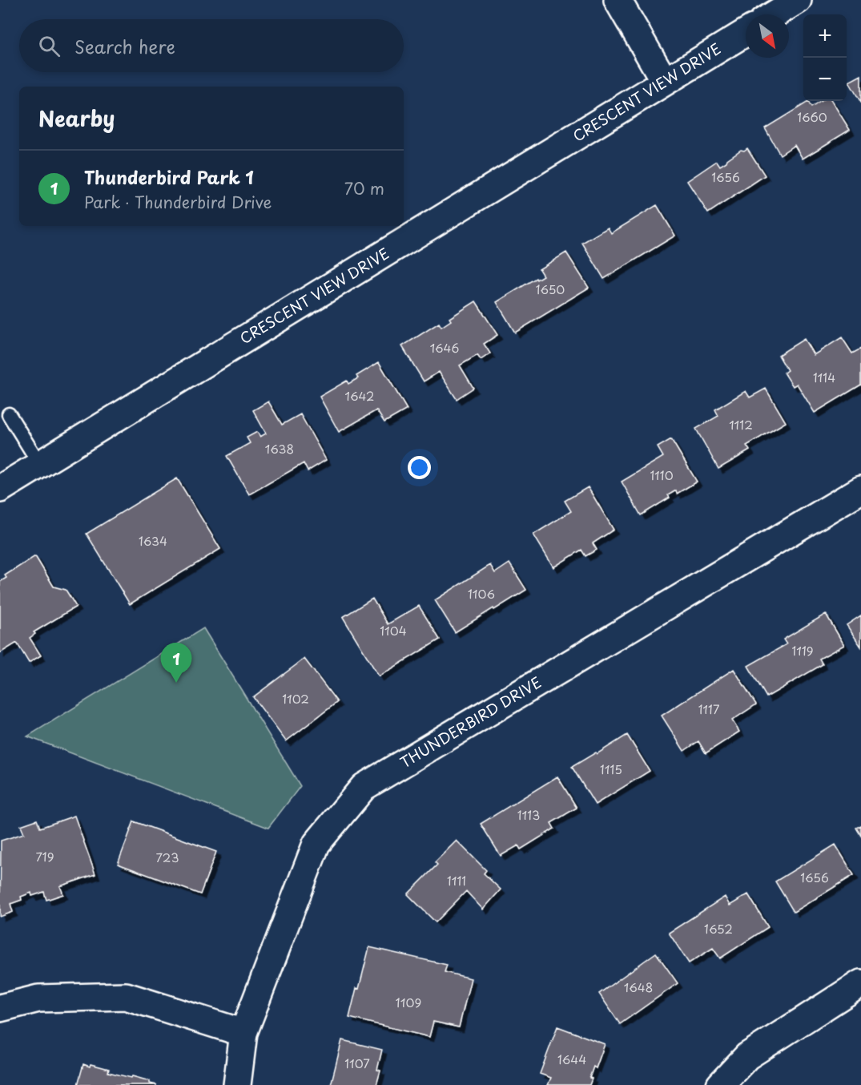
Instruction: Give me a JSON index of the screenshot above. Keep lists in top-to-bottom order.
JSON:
{
  "streets": {
    "street": ["CRESCENT VIEW DRIVE", "THUNDERBIRD DRIVE"]
  },
  "house_numbers": [
    "1660",
    "1656",
    "1650",
    "1646",
    "1114",
    "1642",
    "1112",
    "1638",
    "1110",
    "1634",
    "1106",
    "1104",
    "1119",
    "1102",
    "1117",
    "1115",
    "1113",
    "719",
    "723",
    "1656",
    "1111",
    "1652",
    "1648",
    "1109",
    "1644",
    "1107"
  ],
  "north": "bottom right",
  "page": {
    "map_buttons": ["+", "−"],
    "search": "Search here",
    "heading": "Nearby",
    "list": [
      {
        "mark": "1",
        "name": "Thunderbird Park 1",
        "note": "Park · Thunderbird Drive",
        "value": "70 m"
      }
    ],
    "pins": "1"
  }
}
